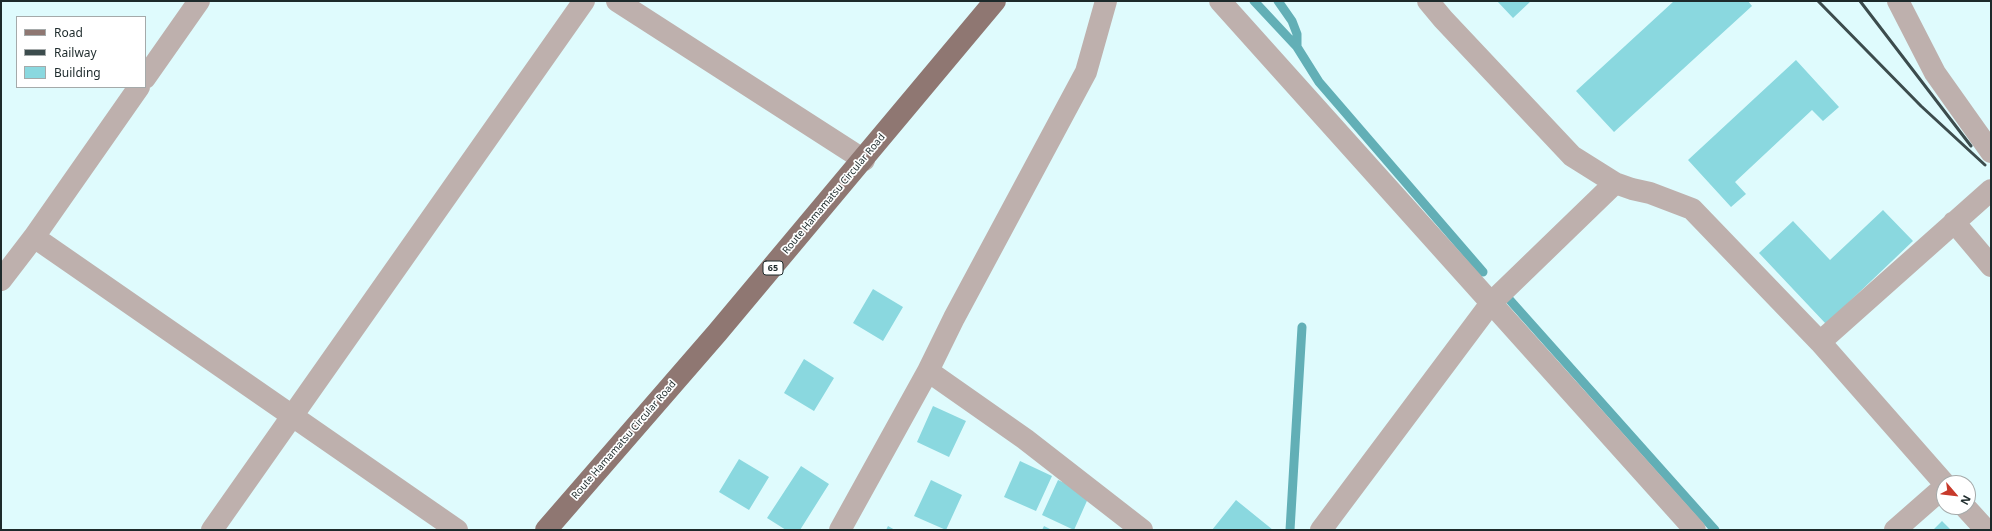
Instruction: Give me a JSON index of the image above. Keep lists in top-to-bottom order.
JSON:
{
  "streets": {
    "main road": ["Route Hamamatsu Circular Road", "65"]
  },
  "legend": ["Road", "Railway", "Building"],
  "north": "bottom right"
}
